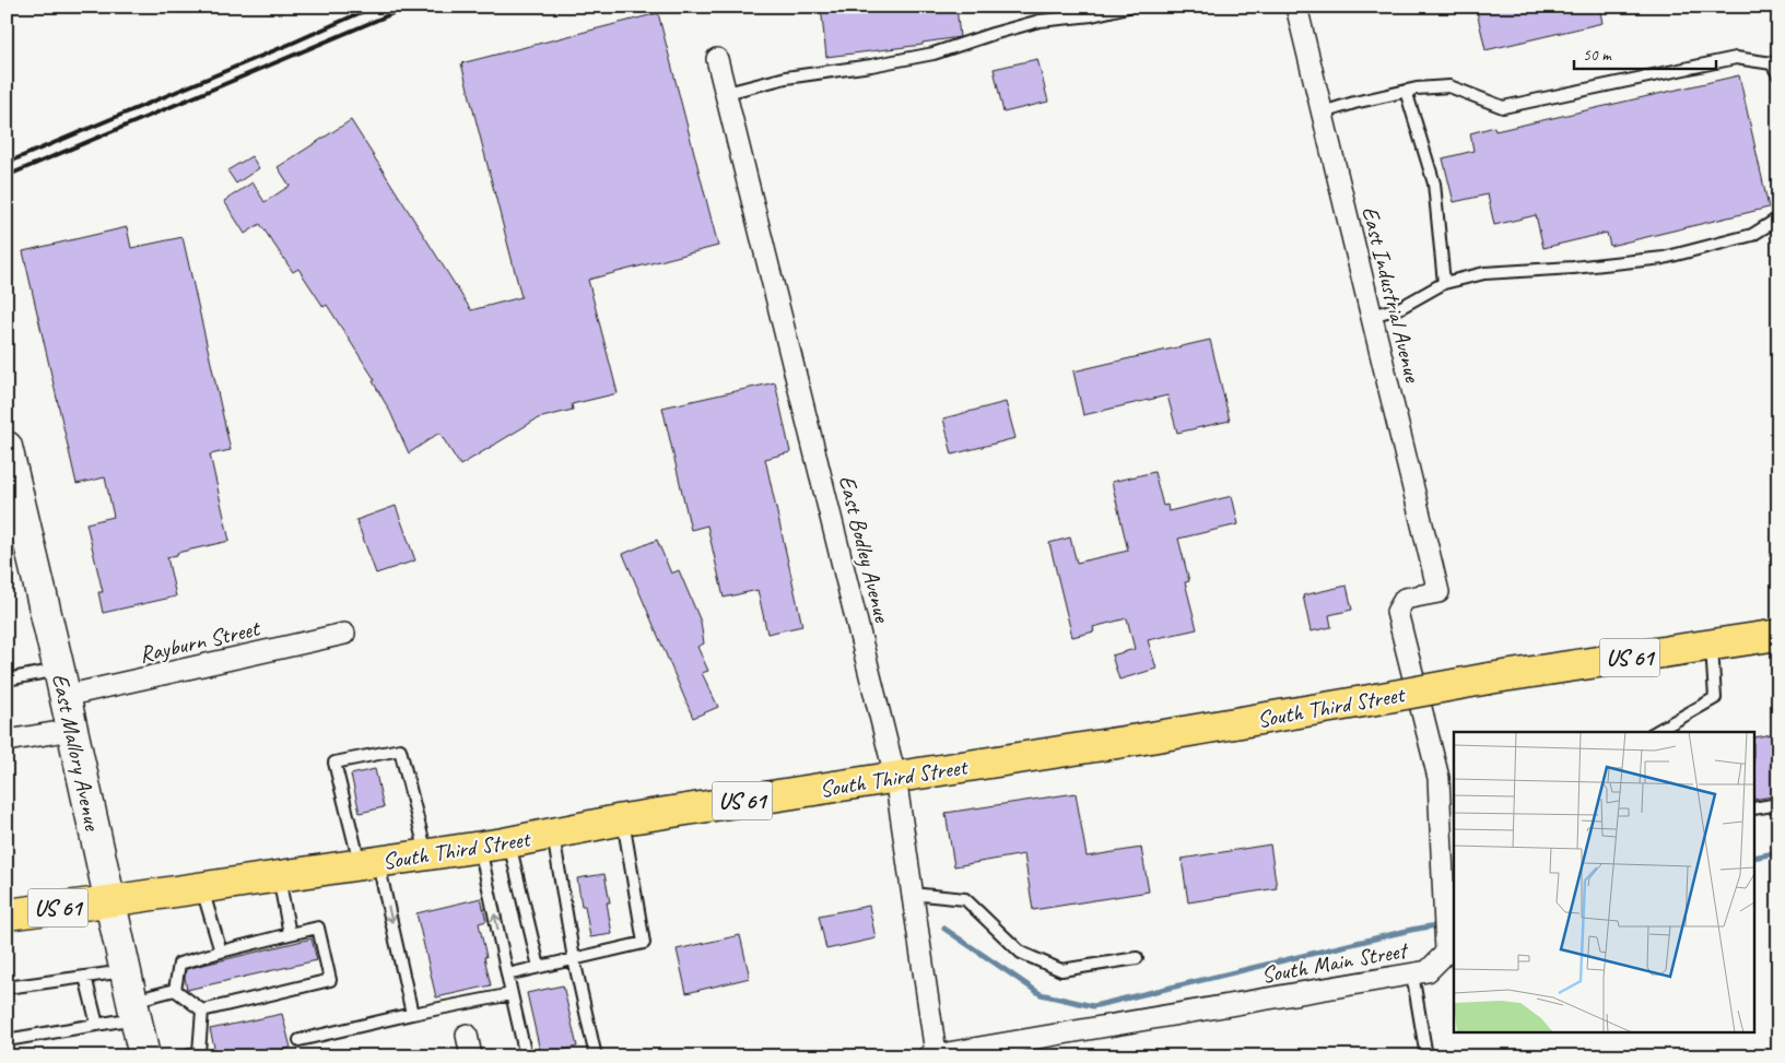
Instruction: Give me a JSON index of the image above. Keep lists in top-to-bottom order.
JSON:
{
  "streets": {
    "main road": ["US 61", "South Third Street", "East Mallory Avenue"],
    "street": [
      "East Industrial Avenue",
      "East Bodley Avenue",
      "Rayburn Street",
      "South Main Street"
    ]
  },
  "crossings": [
    ["East Industrial Avenue", "South Main Street"],
    ["East Bodley Avenue", "South Third Street"],
    ["East Bodley Avenue", "South Main Street"],
    ["Rayburn Street", "East Mallory Avenue"],
    ["South Third Street", "East Mallory Avenue"]
  ],
  "scale_bar": "50 m"
}
